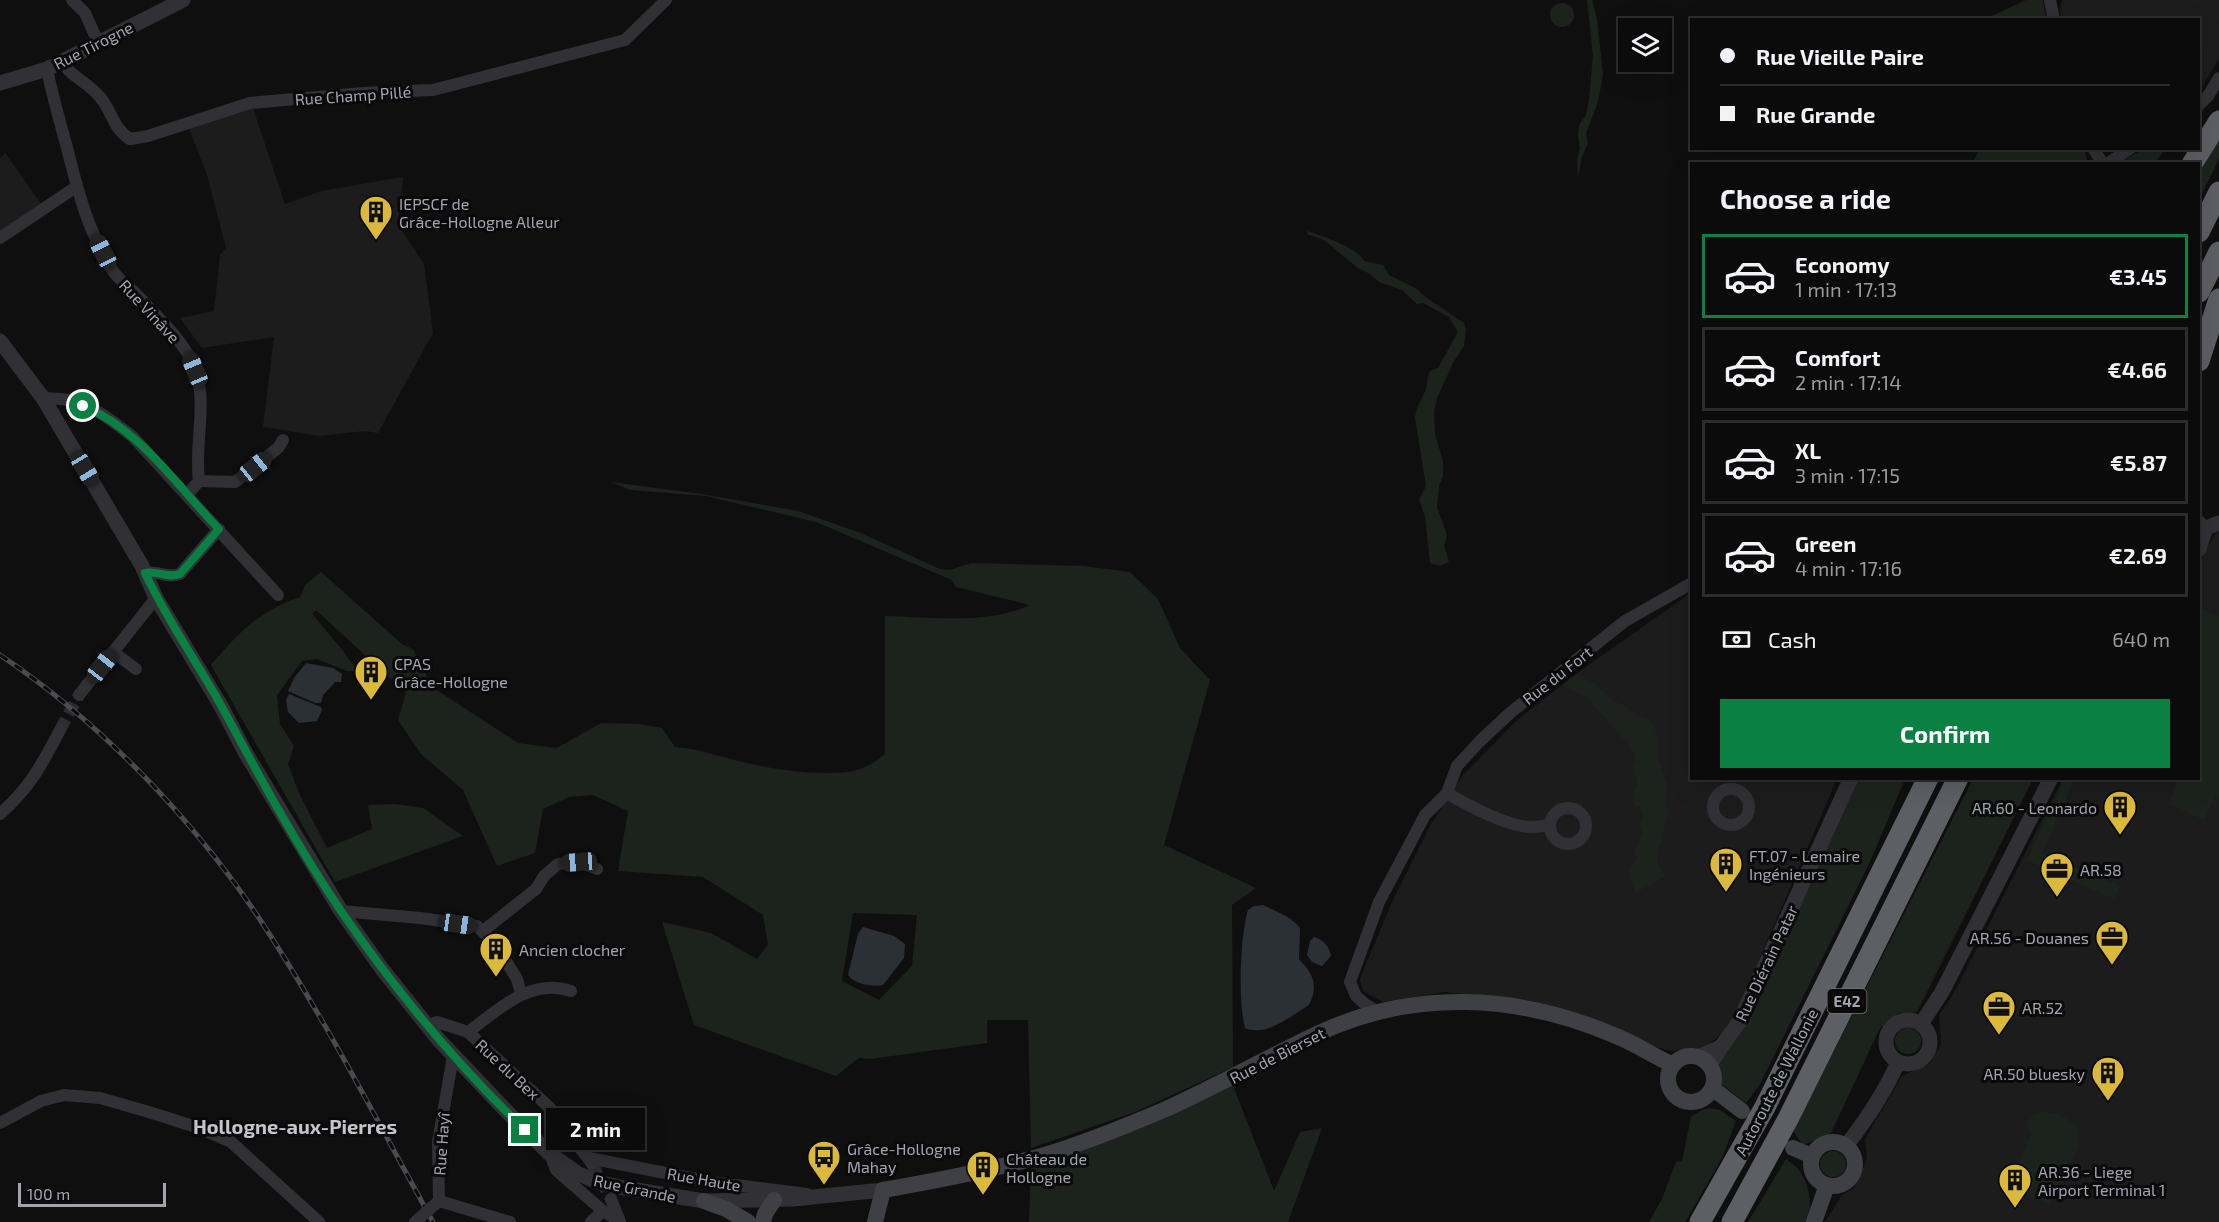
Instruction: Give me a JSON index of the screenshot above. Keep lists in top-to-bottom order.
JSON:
{
  "streets": {
    "highway": ["E42", "Autoroute de Wallonie"],
    "main road": ["Rue de Bierset"],
    "street": [
      "Rue Tirogne",
      "Rue Champ Pillé",
      "Rue Vinâve",
      "Rue du Fort",
      "Rue Diérain Patar",
      "Rue du Bex",
      "Rue Hayî",
      "Rue Haute",
      "Rue Grande"
    ]
  },
  "crossings": [
    ["Rue Tirogne", "Rue Champ Pillé"],
    ["Rue Tirogne", "Rue Vinâve"],
    ["Rue du Fort", "Rue de Bierset"],
    ["Rue Diérain Patar", "Rue de Bierset"],
    ["Rue de Bierset", "Rue Grande"],
    ["Rue du Bex", "Rue Haute"],
    ["Rue Hayî", "Rue Grande"],
    ["Rue Haute", "Rue Grande"]
  ],
  "districts": ["Hollogne-aux-Pierres"],
  "places": {
    "building": [
      "IEPSCF de Grâce-Hollogne Alleur",
      "CPAS Grâce-Hollogne",
      "AR.60 - Leonardo",
      "FT.07 - Lemaire Ingénieurs",
      "Ancien clocher",
      "AR.50 bluesky",
      "Château de Hollogne",
      "AR.36 - Liege Airport Terminal 1"
    ],
    "office": ["AR.58", "AR.56 - Douanes", "AR.52"],
    "bus stop": ["Grâce-Hollogne Mahay"]
  },
  "scale_bar": "100 m",
  "page": {
    "banner": ["Rue Vieille Paire", "Rue Grande"],
    "heading": "Choose a ride",
    "list": [
      {
        "name": "Economy",
        "note": "1 min · 17:13",
        "value": "€3.45"
      },
      {
        "name": "Comfort",
        "note": "2 min · 17:14",
        "value": "€4.66"
      },
      {
        "name": "XL",
        "note": "3 min · 17:15",
        "value": "€5.87"
      },
      {
        "name": "Green",
        "note": "4 min · 17:16",
        "value": "€2.69"
      }
    ],
    "pay": ["Cash", "640 m"],
    "buttons": "Confirm",
    "bubble": "2 min",
    "scale": "100 m"
  }
}
